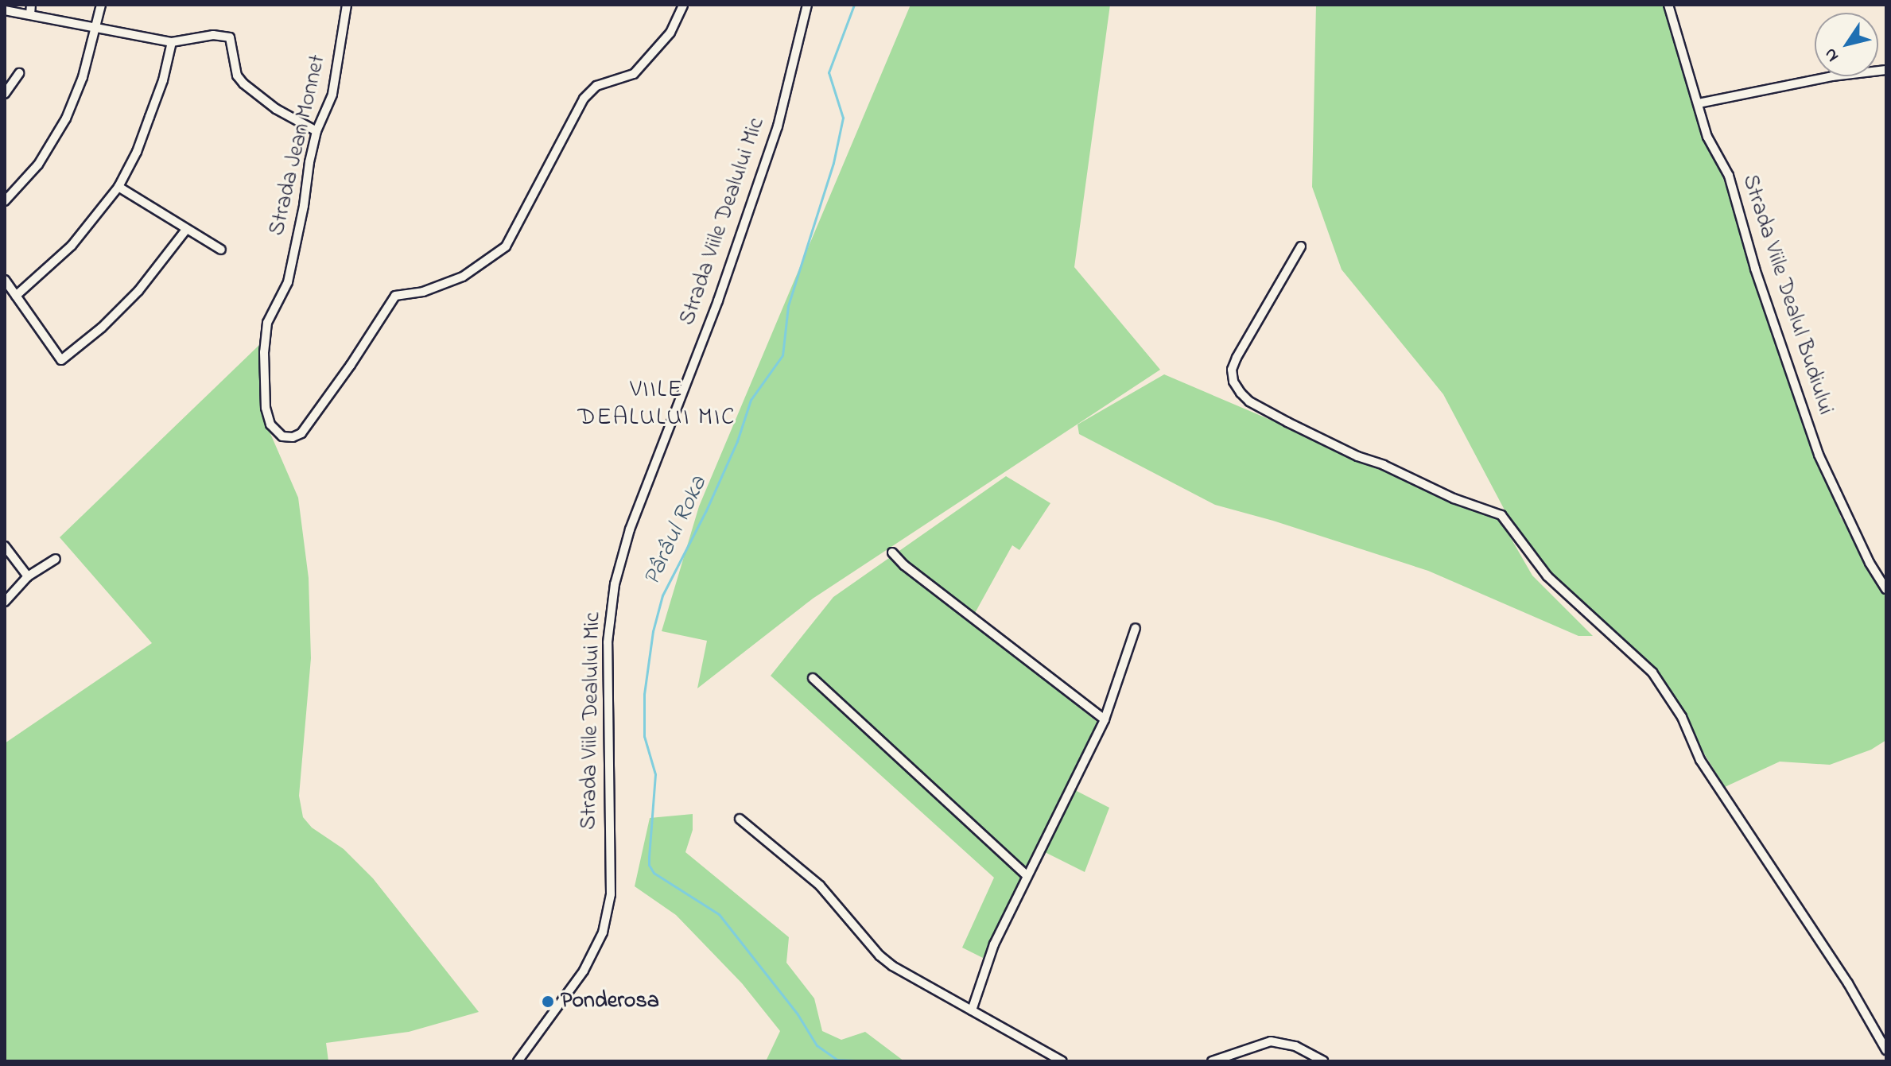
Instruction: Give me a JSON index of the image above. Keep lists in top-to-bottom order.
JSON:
{
  "streets": {
    "street": ["Strada Jean Monnet", "Strada Viile Dealului Mic", "Strada Viile Dealul Budiului"]
  },
  "districts": ["VIILE DEALULUI MIC"],
  "water": ["Pârâul Roka"],
  "places": ["Ponderosa"],
  "north": "bottom left"
}
